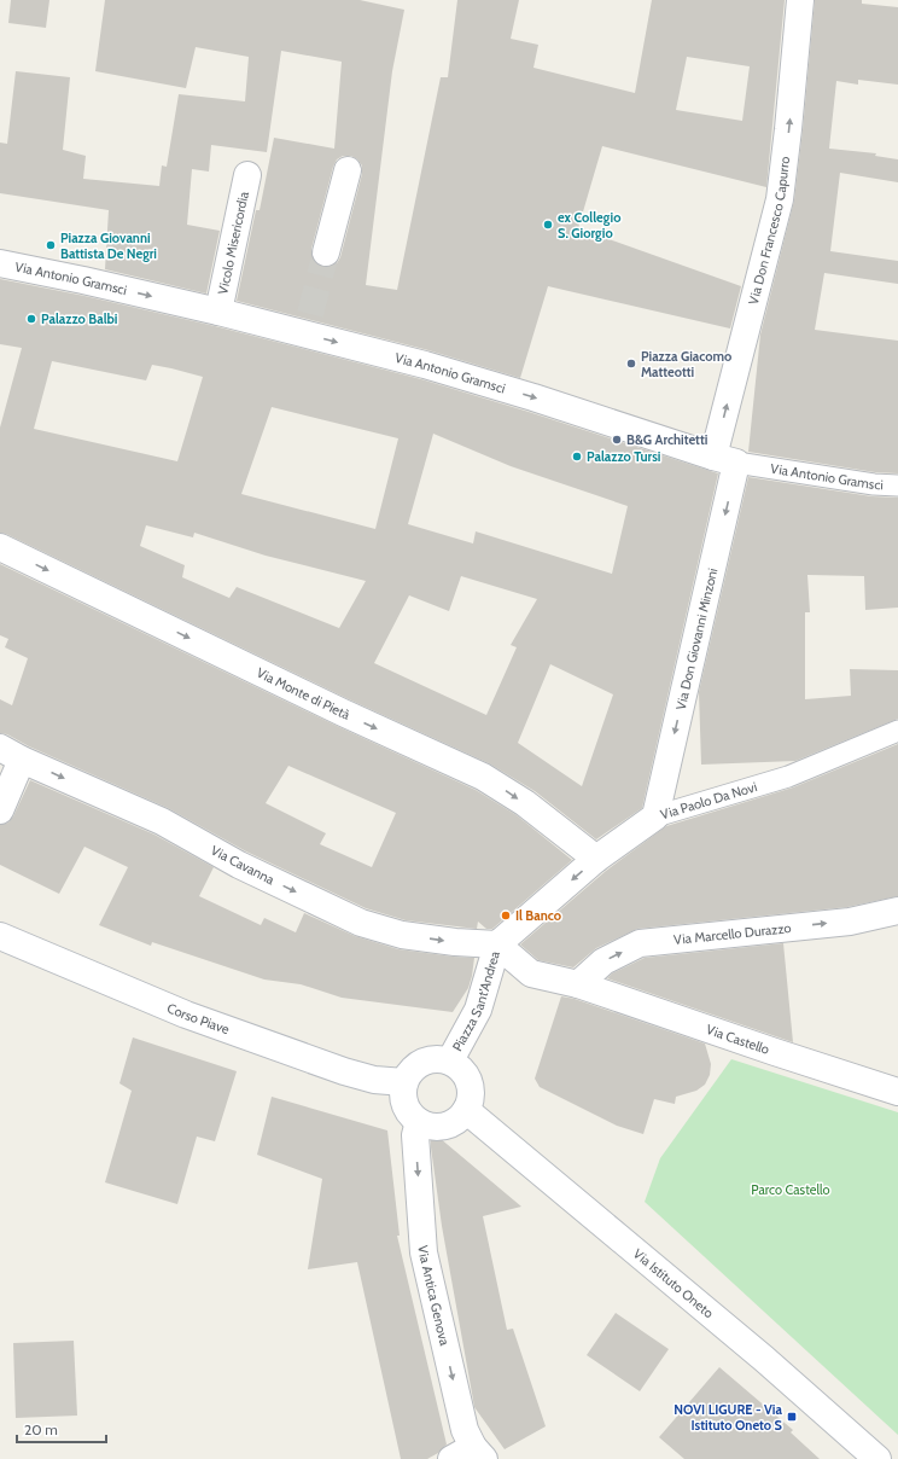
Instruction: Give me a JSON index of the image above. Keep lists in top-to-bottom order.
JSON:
{
  "streets": {
    "street": [
      "Via Don Francesco Capurro",
      "Vicolo Misericordia",
      "Via Antonio Gramsci",
      "Via Don Giovanni Minzoni",
      "Via Monte di Pietà",
      "Via Paolo Da Novi",
      "Via Cavanna",
      "Via Marcello Durazzo",
      "Piazza Sant'Andrea",
      "Corso Piave",
      "Via Castello",
      "Via Istituto Oneto",
      "Via Antica Genova"
    ]
  },
  "crossings": [
    ["Via Don Francesco Capurro", "Via Antonio Gramsci"],
    ["Via Don Francesco Capurro", "Via Don Giovanni Minzoni"],
    ["Vicolo Misericordia", "Via Antonio Gramsci"],
    ["Via Antonio Gramsci", "Via Don Giovanni Minzoni"],
    ["Via Don Giovanni Minzoni", "Via Paolo Da Novi"],
    ["Via Monte di Pietà", "Via Paolo Da Novi"],
    ["Via Paolo Da Novi", "Via Cavanna"],
    ["Via Paolo Da Novi", "Piazza Sant'Andrea"],
    ["Via Cavanna", "Piazza Sant'Andrea"],
    ["Via Marcello Durazzo", "Piazza Sant'Andrea"],
    ["Via Marcello Durazzo", "Via Castello"],
    ["Piazza Sant'Andrea", "Corso Piave"],
    ["Piazza Sant'Andrea", "Via Castello"],
    ["Piazza Sant'Andrea", "Via Istituto Oneto"],
    ["Piazza Sant'Andrea", "Via Antica Genova"],
    ["Corso Piave", "Via Istituto Oneto"],
    ["Corso Piave", "Via Antica Genova"],
    ["Via Istituto Oneto", "Via Antica Genova"]
  ],
  "one_way": [
    "Via Don Francesco Capurro",
    "Via Antonio Gramsci",
    "Via Don Giovanni Minzoni",
    "Via Monte di Pietà",
    "Via Cavanna",
    "Via Marcello Durazzo",
    "Via Antica Genova"
  ],
  "parks": ["Parco Castello"],
  "places": {
    "other": [
      "ex Collegio S. Giorgio",
      "Piazza Giovanni Battista De Negri",
      "Palazzo Balbi",
      "Piazza Giacomo Matteotti",
      "B&G Architetti",
      "Palazzo Tursi",
      "Il Banco"
    ],
    "transit": ["NOVI LIGURE - Via Istituto Oneto S"]
  },
  "scale_bar": "20 m"
}
